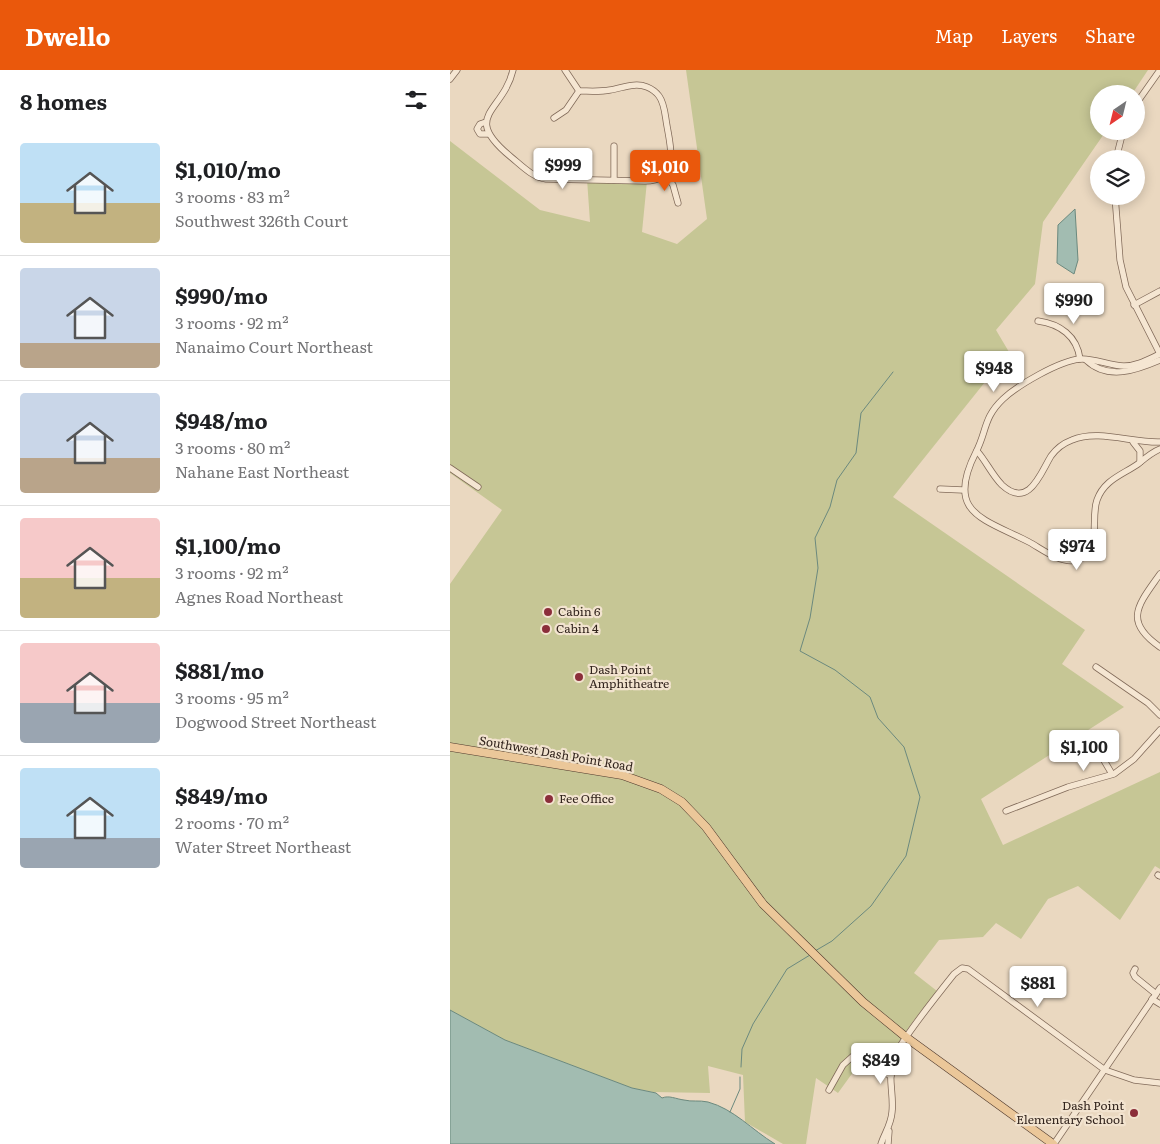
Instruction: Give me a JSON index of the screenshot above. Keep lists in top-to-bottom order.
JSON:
{
  "streets": {
    "main road": ["Southwest Dash Point Road"]
  },
  "places": [
    "Cabin 6",
    "Cabin 4",
    "Dash Point Amphitheatre",
    "Fee Office",
    "Dash Point Elementary School"
  ],
  "north": "bottom left",
  "page": {
    "header": "Dwello",
    "nav": ["Map", "Layers", "Share"],
    "heading": "8 homes",
    "list": [
      {
        "name": "$1,010/mo",
        "note": "3 rooms · 83 m² · Southwest 326th Court"
      },
      {
        "name": "$990/mo",
        "note": "3 rooms · 92 m² · Nanaimo Court Northeast"
      },
      {
        "name": "$948/mo",
        "note": "3 rooms · 80 m² · Nahane East Northeast"
      },
      {
        "name": "$1,100/mo",
        "note": "3 rooms · 92 m² · Agnes Road Northeast"
      },
      {
        "name": "$881/mo",
        "note": "3 rooms · 95 m² · Dogwood Street Northeast"
      },
      {
        "name": "$849/mo",
        "note": "2 rooms · 70 m² · Water Street Northeast"
      }
    ],
    "price": [
      "$999",
      "$1,010",
      "$990",
      "$948",
      "$974",
      "$1,100",
      "$881",
      "$849"
    ]
  }
}
